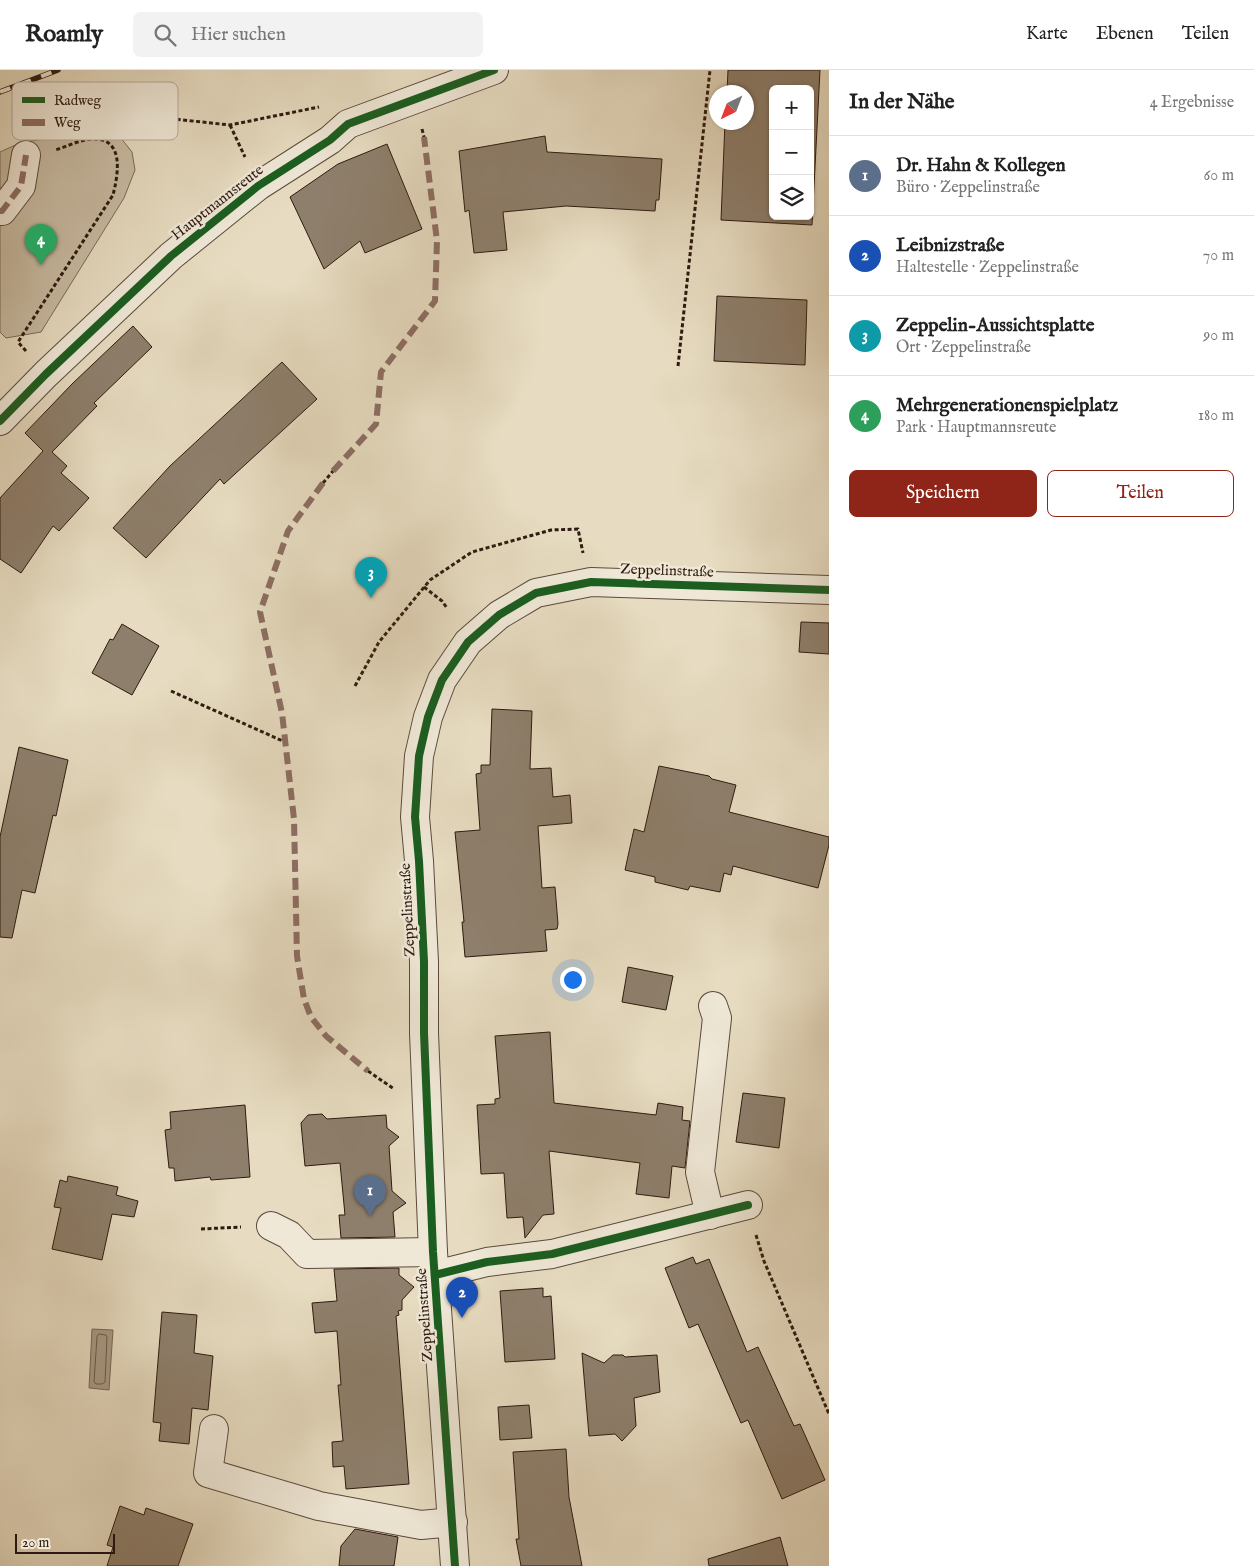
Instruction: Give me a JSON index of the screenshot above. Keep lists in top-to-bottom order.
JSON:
{
  "streets": {
    "street": ["Hauptmannsreute", "Zeppelinstraße"]
  },
  "legend": ["Radweg", "Weg"],
  "scale_bar": "20 m",
  "north": "bottom left",
  "page": {
    "header": "Roamly",
    "search": "Hier suchen",
    "nav": ["Karte", "Ebenen", "Teilen"],
    "heading": ["In der Nähe", "4 Ergebnisse"],
    "map_buttons": ["+", "−"],
    "list": [
      {
        "mark": "1",
        "name": "Dr. Hahn & Kollegen",
        "note": "Büro · Zeppelinstraße",
        "value": "60 m"
      },
      {
        "mark": "2",
        "name": "Leibnizstraße",
        "note": "Haltestelle · Zeppelinstraße",
        "value": "70 m"
      },
      {
        "mark": "3",
        "name": "Zeppelin-Aussichtsplatte",
        "note": "Ort · Zeppelinstraße",
        "value": "90 m"
      },
      {
        "mark": "4",
        "name": "Mehrgenerationenspielplatz",
        "note": "Park · Hauptmannsreute",
        "value": "180 m"
      }
    ],
    "pins": [
      "4",
      "3",
      "1",
      "2"
    ],
    "buttons": ["Speichern", "Teilen"],
    "scale": "20 m"
  }
}
